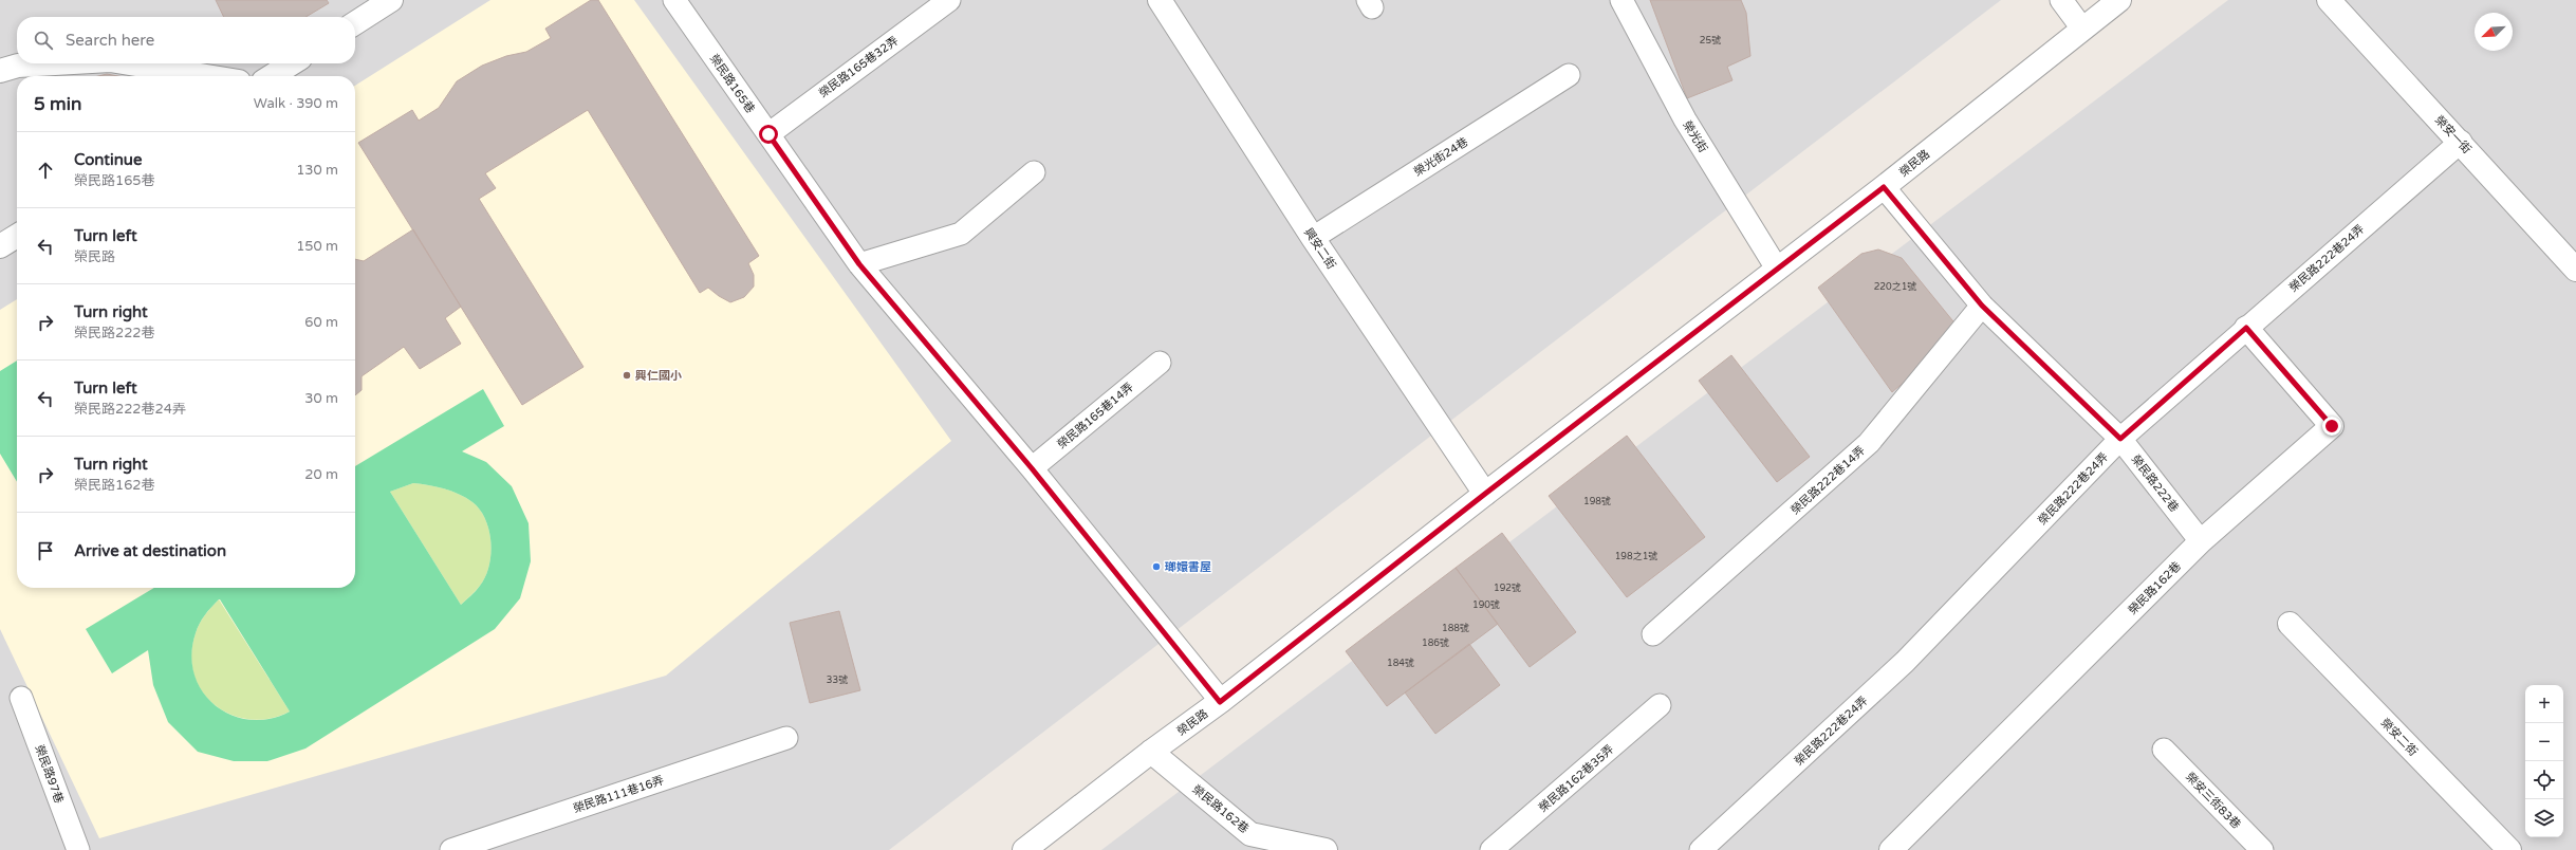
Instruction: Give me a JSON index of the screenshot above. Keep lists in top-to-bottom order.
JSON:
{
  "streets": {
    "street": [
      "榮安一街",
      "榮民路",
      "興安二街",
      "榮民路162巷",
      "榮安二街"
    ],
    "lane": [
      "榮民路165巷32弄",
      "榮民路165巷",
      "榮光街",
      "榮光街24巷",
      "榮民路222巷24弄",
      "榮民路165巷14弄",
      "榮民路222巷14弄",
      "榮民路222巷",
      "榮民路97巷",
      "榮民路162巷35弄",
      "榮民路111巷16弄",
      "榮安三街83巷"
    ]
  },
  "crossings": [
    ["榮民路165巷32弄", "榮民路165巷"],
    ["榮民路165巷", "榮民路"],
    ["榮民路165巷", "榮民路165巷14弄"],
    ["榮安一街", "榮民路222巷24弄"],
    ["榮光街", "榮民路"],
    ["榮光街24巷", "興安二街"],
    ["榮民路", "興安二街"],
    ["榮民路", "榮民路222巷"],
    ["榮民路", "榮民路162巷"],
    ["榮民路222巷24弄", "榮民路222巷"],
    ["榮民路222巷24弄", "榮民路162巷"],
    ["榮民路222巷14弄", "榮民路222巷"],
    ["榮民路222巷", "榮民路162巷"]
  ],
  "places": ["興仁國小", "瑯嬛書屋"],
  "house_numbers": [
    "25號",
    "220之1號",
    "198號",
    "198之1號",
    "192號",
    "190號",
    "188號",
    "186號",
    "184號",
    "33號"
  ],
  "north": "bottom left",
  "page": {
    "search": "Search here",
    "heading": ["5 min", "Walk · 390 m"],
    "list": [
      ["Continue", "榮民路165巷", "130 m"],
      ["Turn left", "榮民路", "150 m"],
      ["Turn right", "榮民路222巷", "60 m"],
      ["Turn left", "榮民路222巷24弄", "30 m"],
      ["Turn right", "榮民路162巷", "20 m"],
      "Arrive at destination"
    ],
    "map_buttons": ["+", "−"]
  }
}
